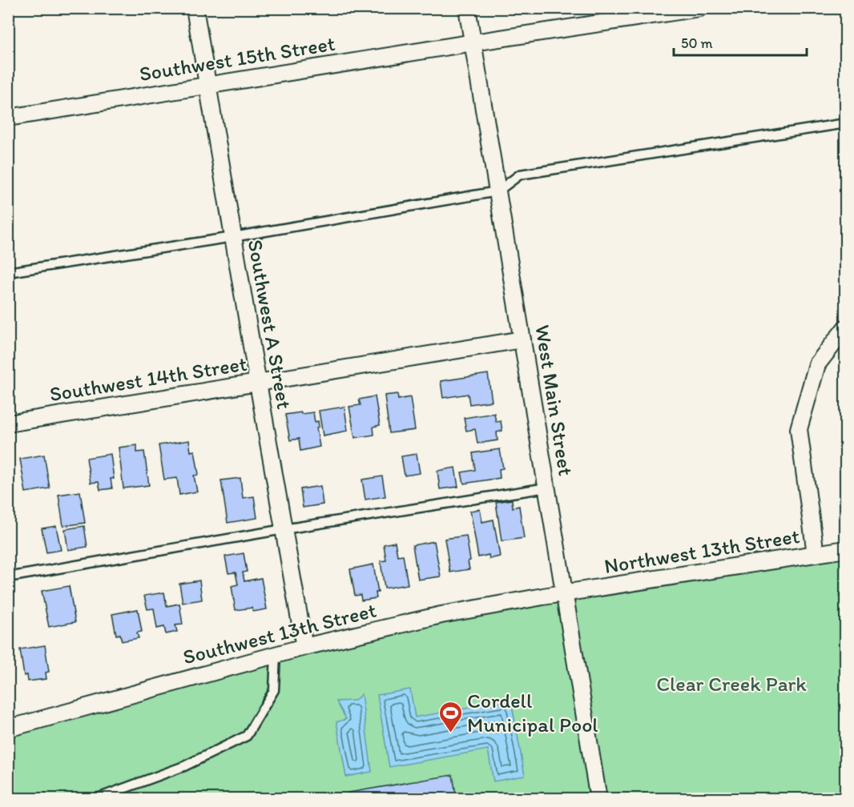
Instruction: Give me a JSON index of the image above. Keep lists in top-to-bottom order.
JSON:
{
  "streets": {
    "street": [
      "Southwest 15th Street",
      "Southwest A Street",
      "Southwest 14th Street",
      "West Main Street",
      "Northwest 13th Street",
      "Southwest 13th Street"
    ]
  },
  "crossings": [
    ["Southwest 15th Street", "Southwest A Street"],
    ["Southwest 15th Street", "West Main Street"],
    ["Southwest A Street", "Southwest 14th Street"],
    ["Southwest A Street", "Southwest 13th Street"],
    ["Southwest 14th Street", "West Main Street"],
    ["West Main Street", "Northwest 13th Street"],
    ["West Main Street", "Southwest 13th Street"],
    ["Northwest 13th Street", "Southwest 13th Street"]
  ],
  "parks": ["Clear Creek Park"],
  "places": {
    "sports": ["Cordell Municipal Pool"]
  },
  "scale_bar": "50 m"
}
